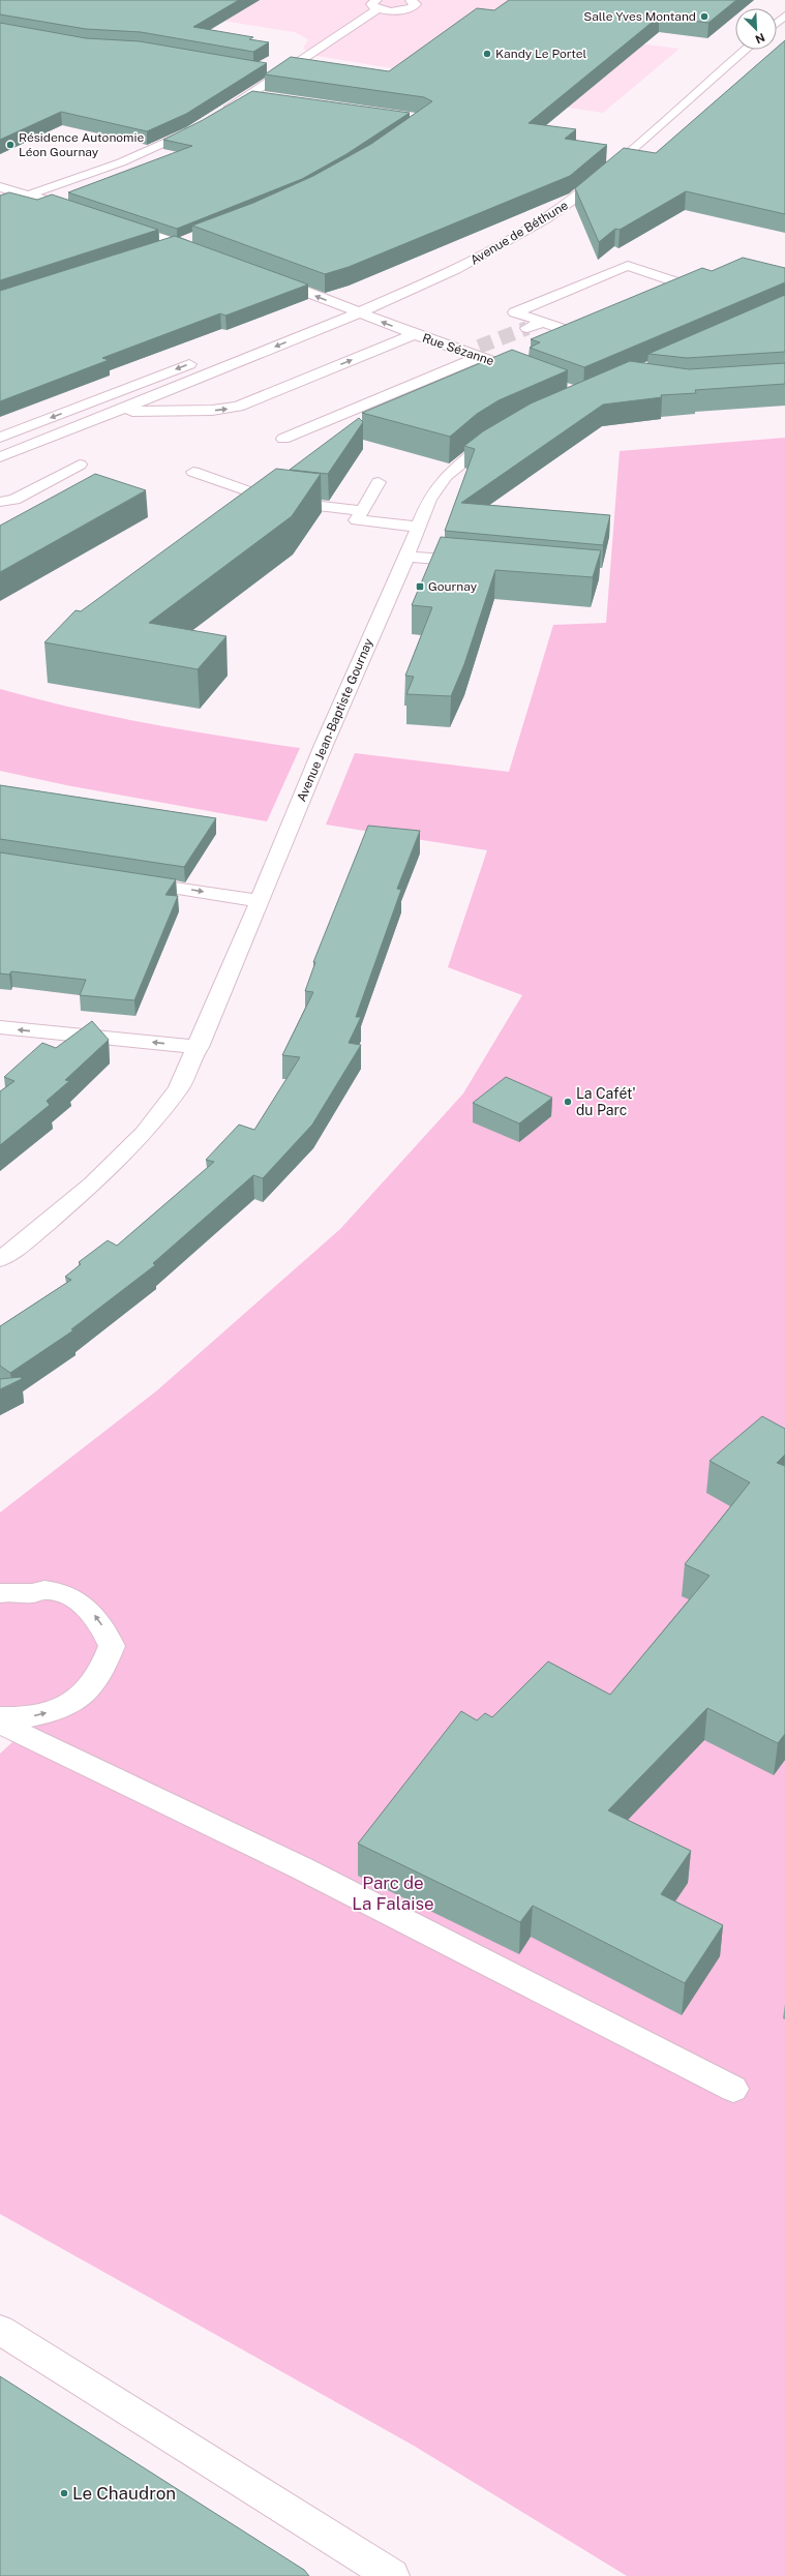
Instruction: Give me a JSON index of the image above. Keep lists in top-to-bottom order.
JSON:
{
  "streets": {
    "street": ["Avenue de Béthune", "Rue Sézanne", "Avenue Jean-Baptiste Gournay"]
  },
  "crossings": [
    ["Avenue de Béthune", "Rue Sézanne"]
  ],
  "parks": ["Parc de La Falaise"],
  "places": {
    "other": [
      "Salle Yves Montand",
      "Kandy Le Portel",
      "Résidence Autonomie Léon Gournay",
      "La Cafét' du Parc",
      "Le Chaudron"
    ],
    "transit": ["Gournay"]
  },
  "north": "bottom right"
}
